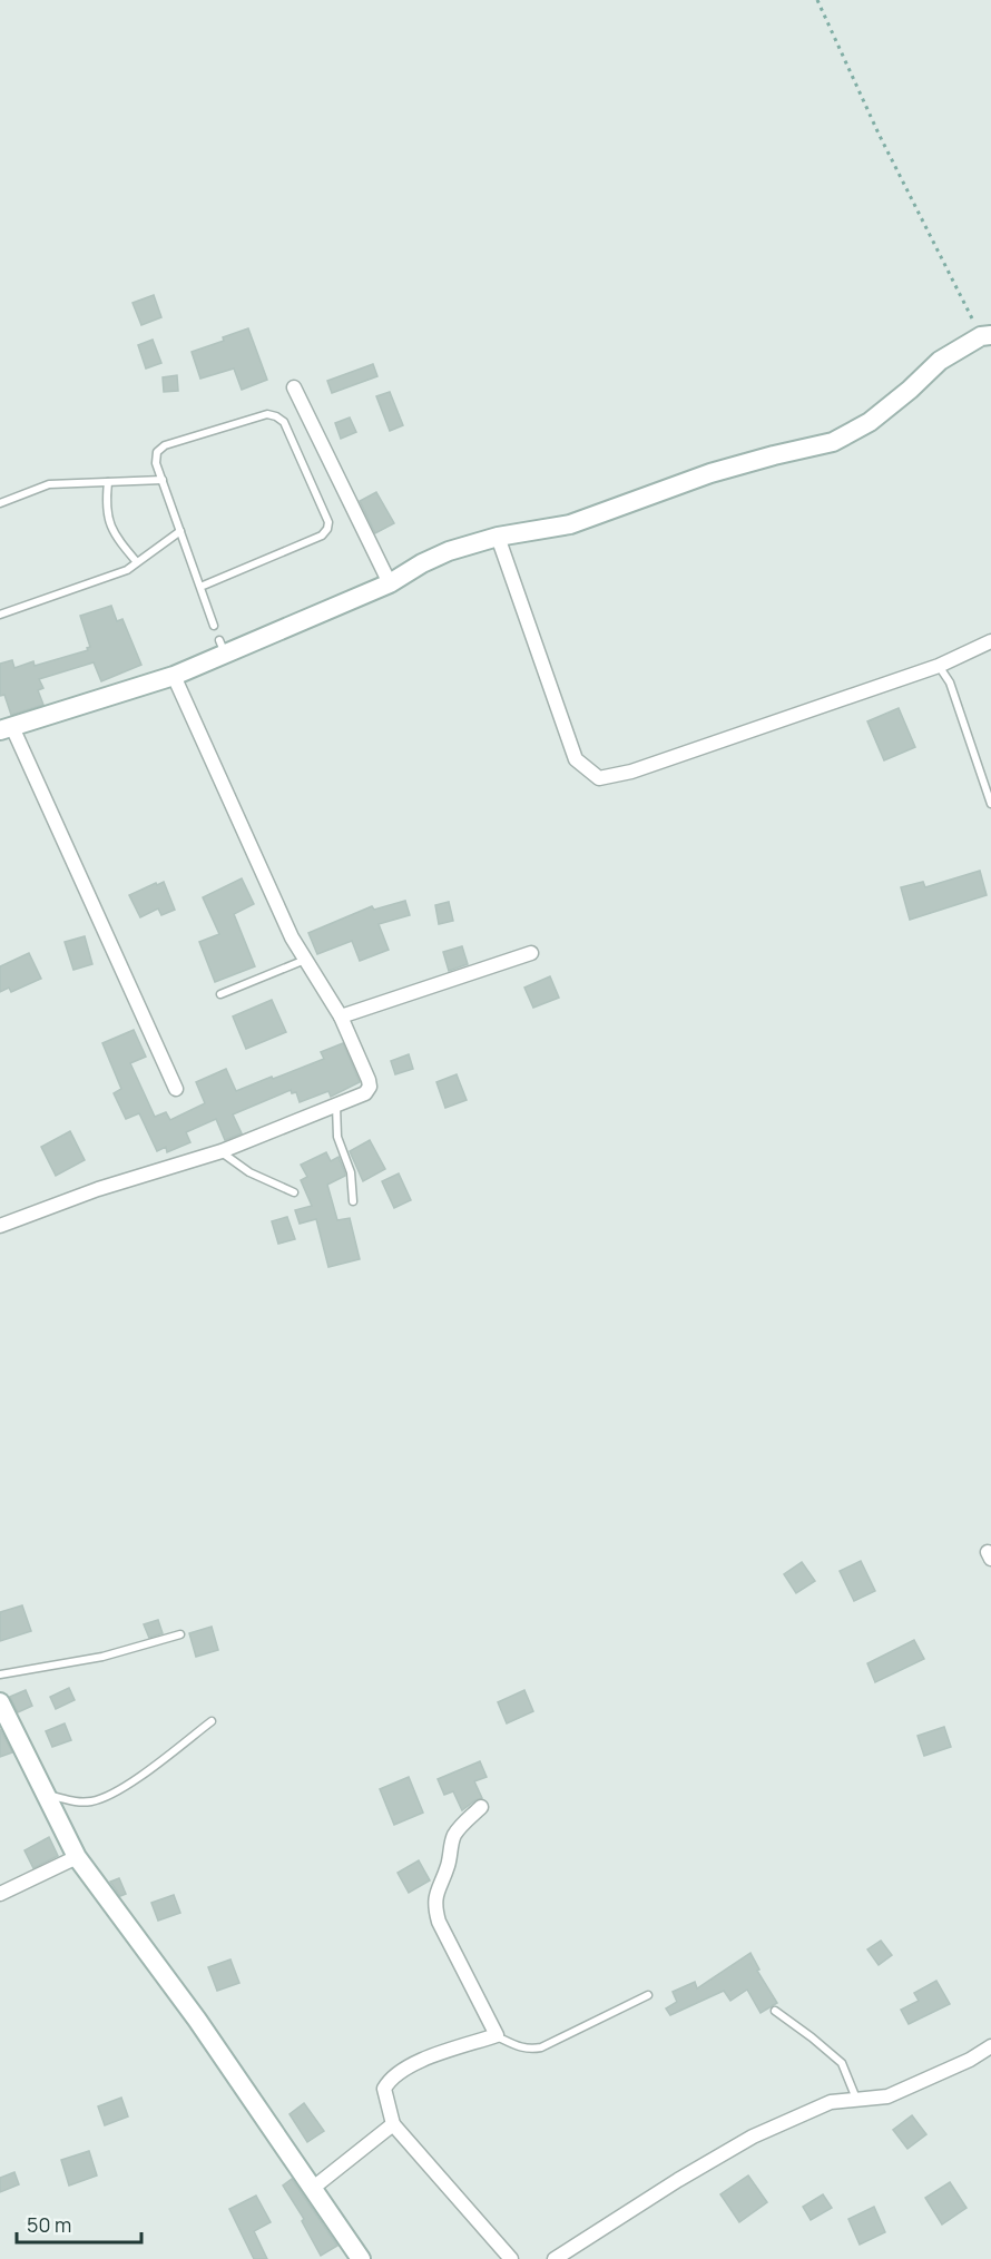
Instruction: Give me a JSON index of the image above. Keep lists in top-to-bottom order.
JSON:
{
  "scale_bar": "50 m"
}
